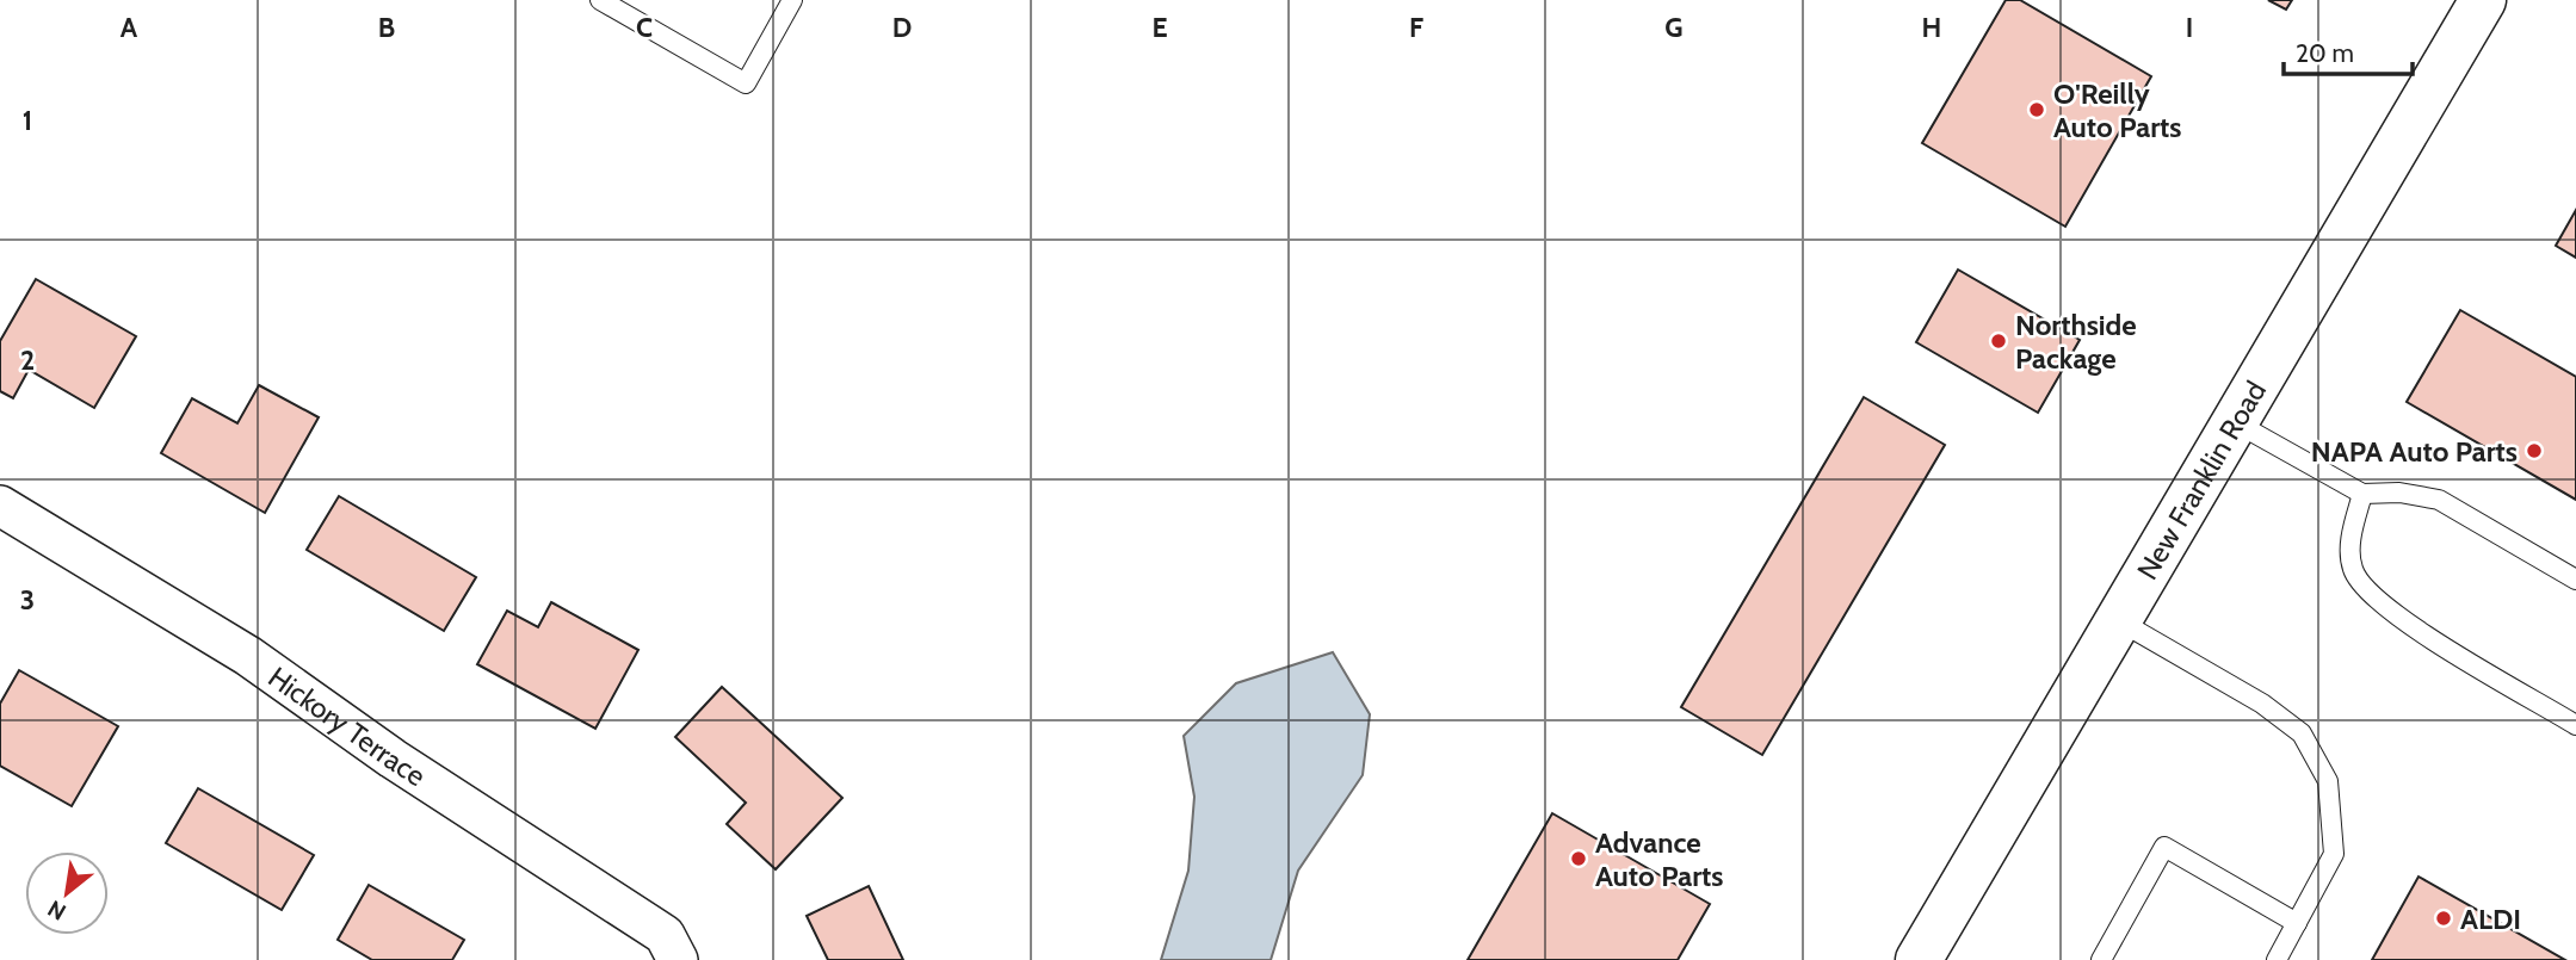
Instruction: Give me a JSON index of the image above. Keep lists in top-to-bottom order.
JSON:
{
  "streets": {
    "highway": ["New Franklin Road"],
    "street": ["Hickory Terrace"]
  },
  "places": [
    "O'Reilly Auto Parts",
    "Northside Package",
    "NAPA Auto Parts",
    "Advance Auto Parts",
    "ALDI"
  ],
  "scale_bar": "20 m",
  "north": "bottom left",
  "grid": {
    "columns": [
      "A",
      "B",
      "C",
      "D",
      "E",
      "F",
      "G",
      "H",
      "I"
    ],
    "rows": ["1", "2", "3"]
  }
}
